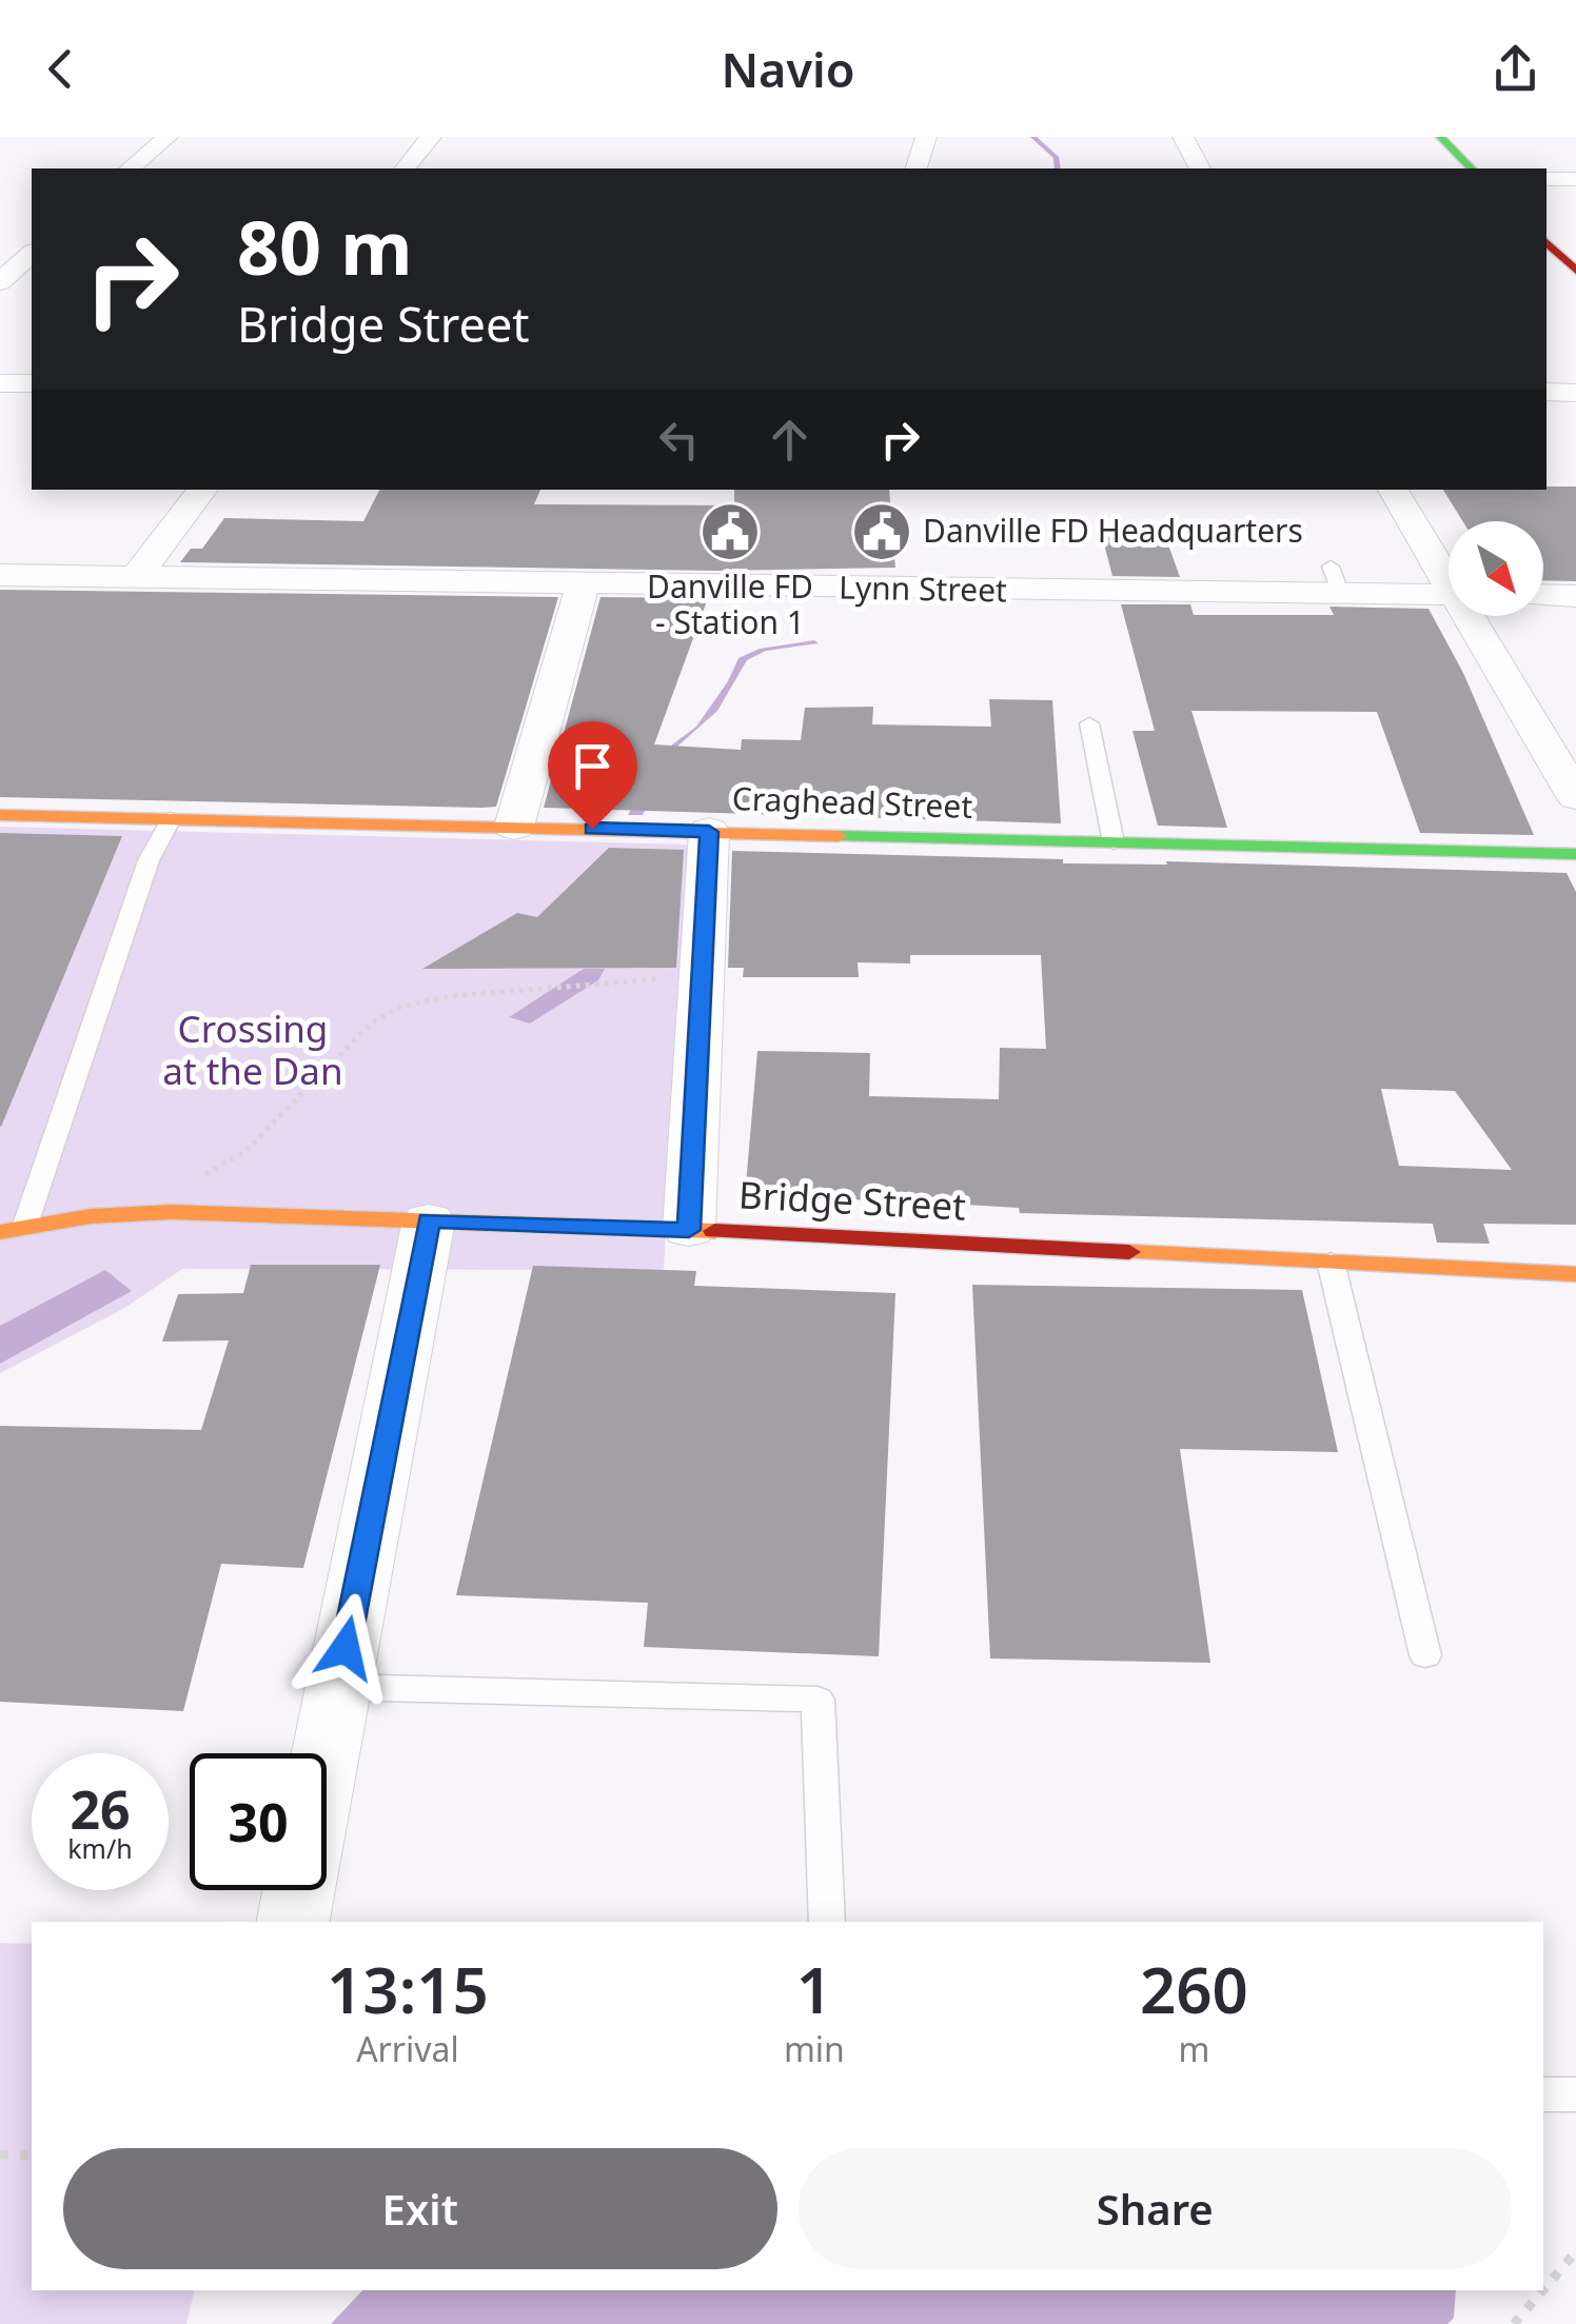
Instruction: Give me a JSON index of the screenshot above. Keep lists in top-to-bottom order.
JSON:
{
  "streets": {
    "street": ["Lynn Street", "Craghead Street", "Bridge Street"]
  },
  "parks": ["Crossing at the Dan"],
  "places": {
    "public building": ["Danville FD - Station 1", "Danville FD Headquarters"]
  },
  "north": "bottom right",
  "page": {
    "header": "Navio",
    "turn": ["80 m", "Bridge Street"],
    "speed": "26 km/h",
    "limit": "30",
    "eta": [
      "13:15",
      "Arrival",
      "1",
      "min",
      "260",
      "m"
    ],
    "buttons": ["Exit", "Share"]
  }
}
